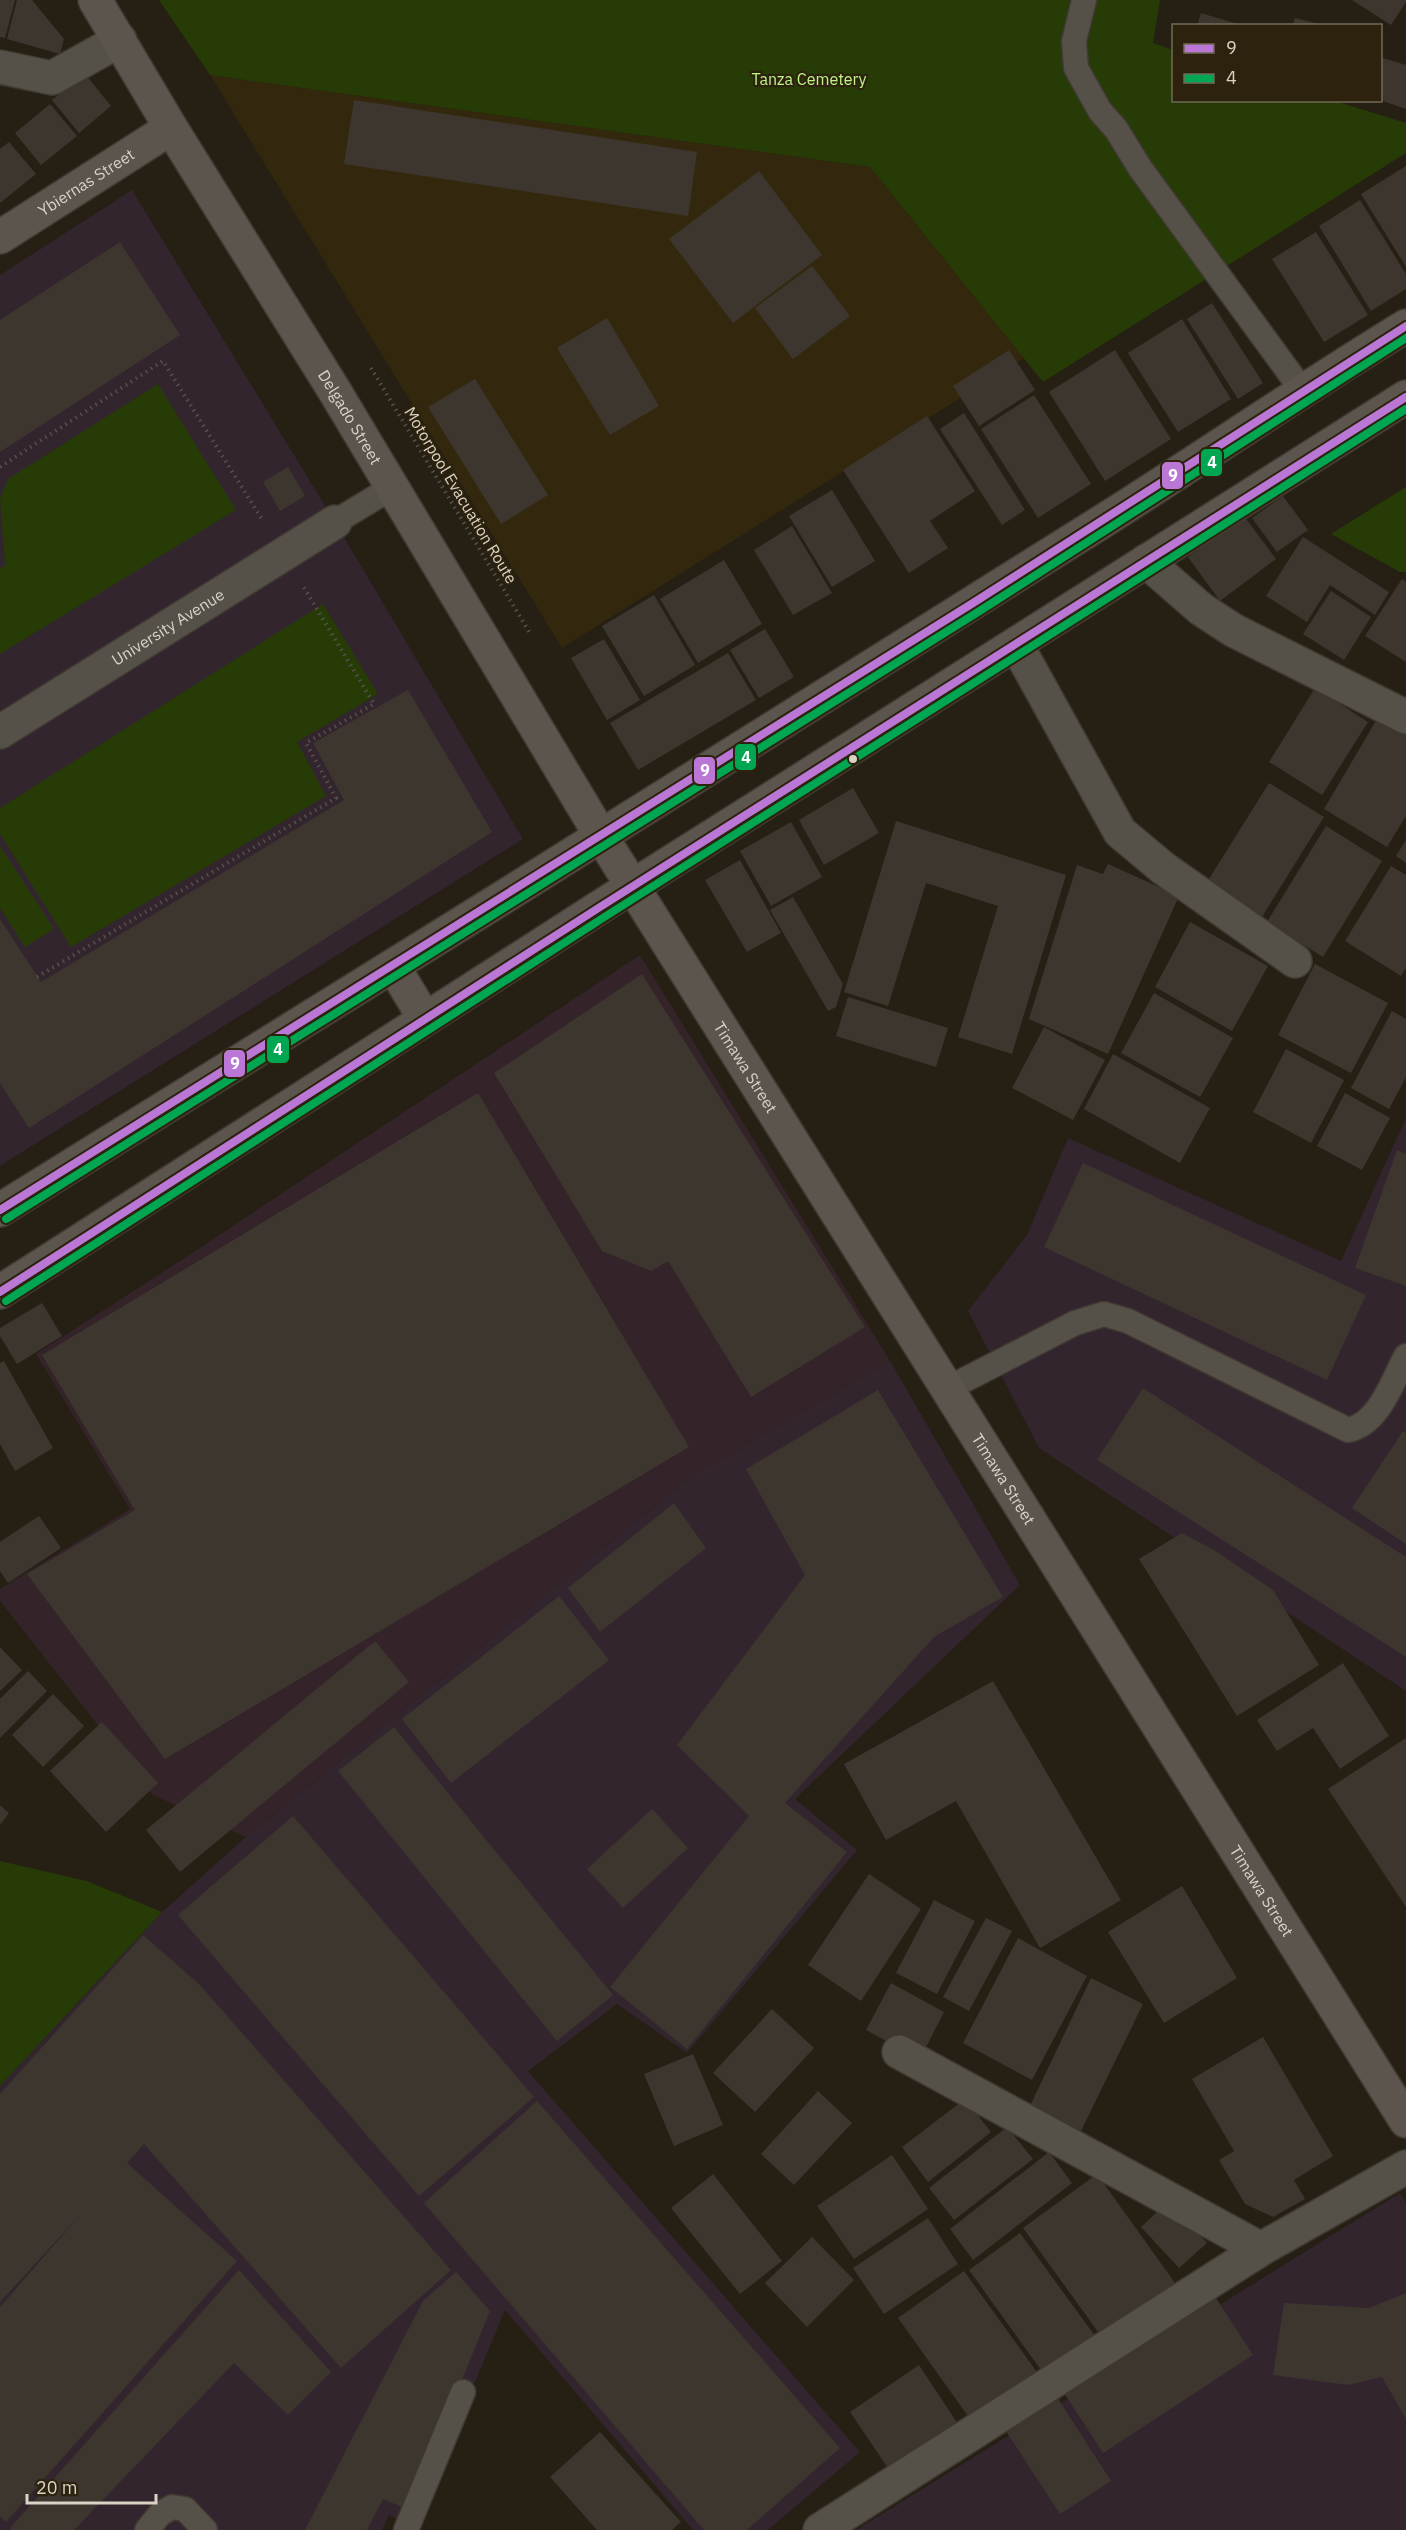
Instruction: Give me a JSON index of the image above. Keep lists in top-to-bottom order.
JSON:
{
  "streets": {
    "main road": ["Ybiernas Street", "Delgado Street", "Timawa Street"],
    "street": ["University Avenue"],
    "path": ["Motorpool Evacuation Route"]
  },
  "crossings": [
    ["Ybiernas Street", "Delgado Street"],
    ["Delgado Street", "Timawa Street"]
  ],
  "parks": ["Tanza Cemetery"],
  "lines": ["transit line 9", "transit line 4"],
  "legend": ["9", "4"],
  "scale_bar": "20 m"
}
